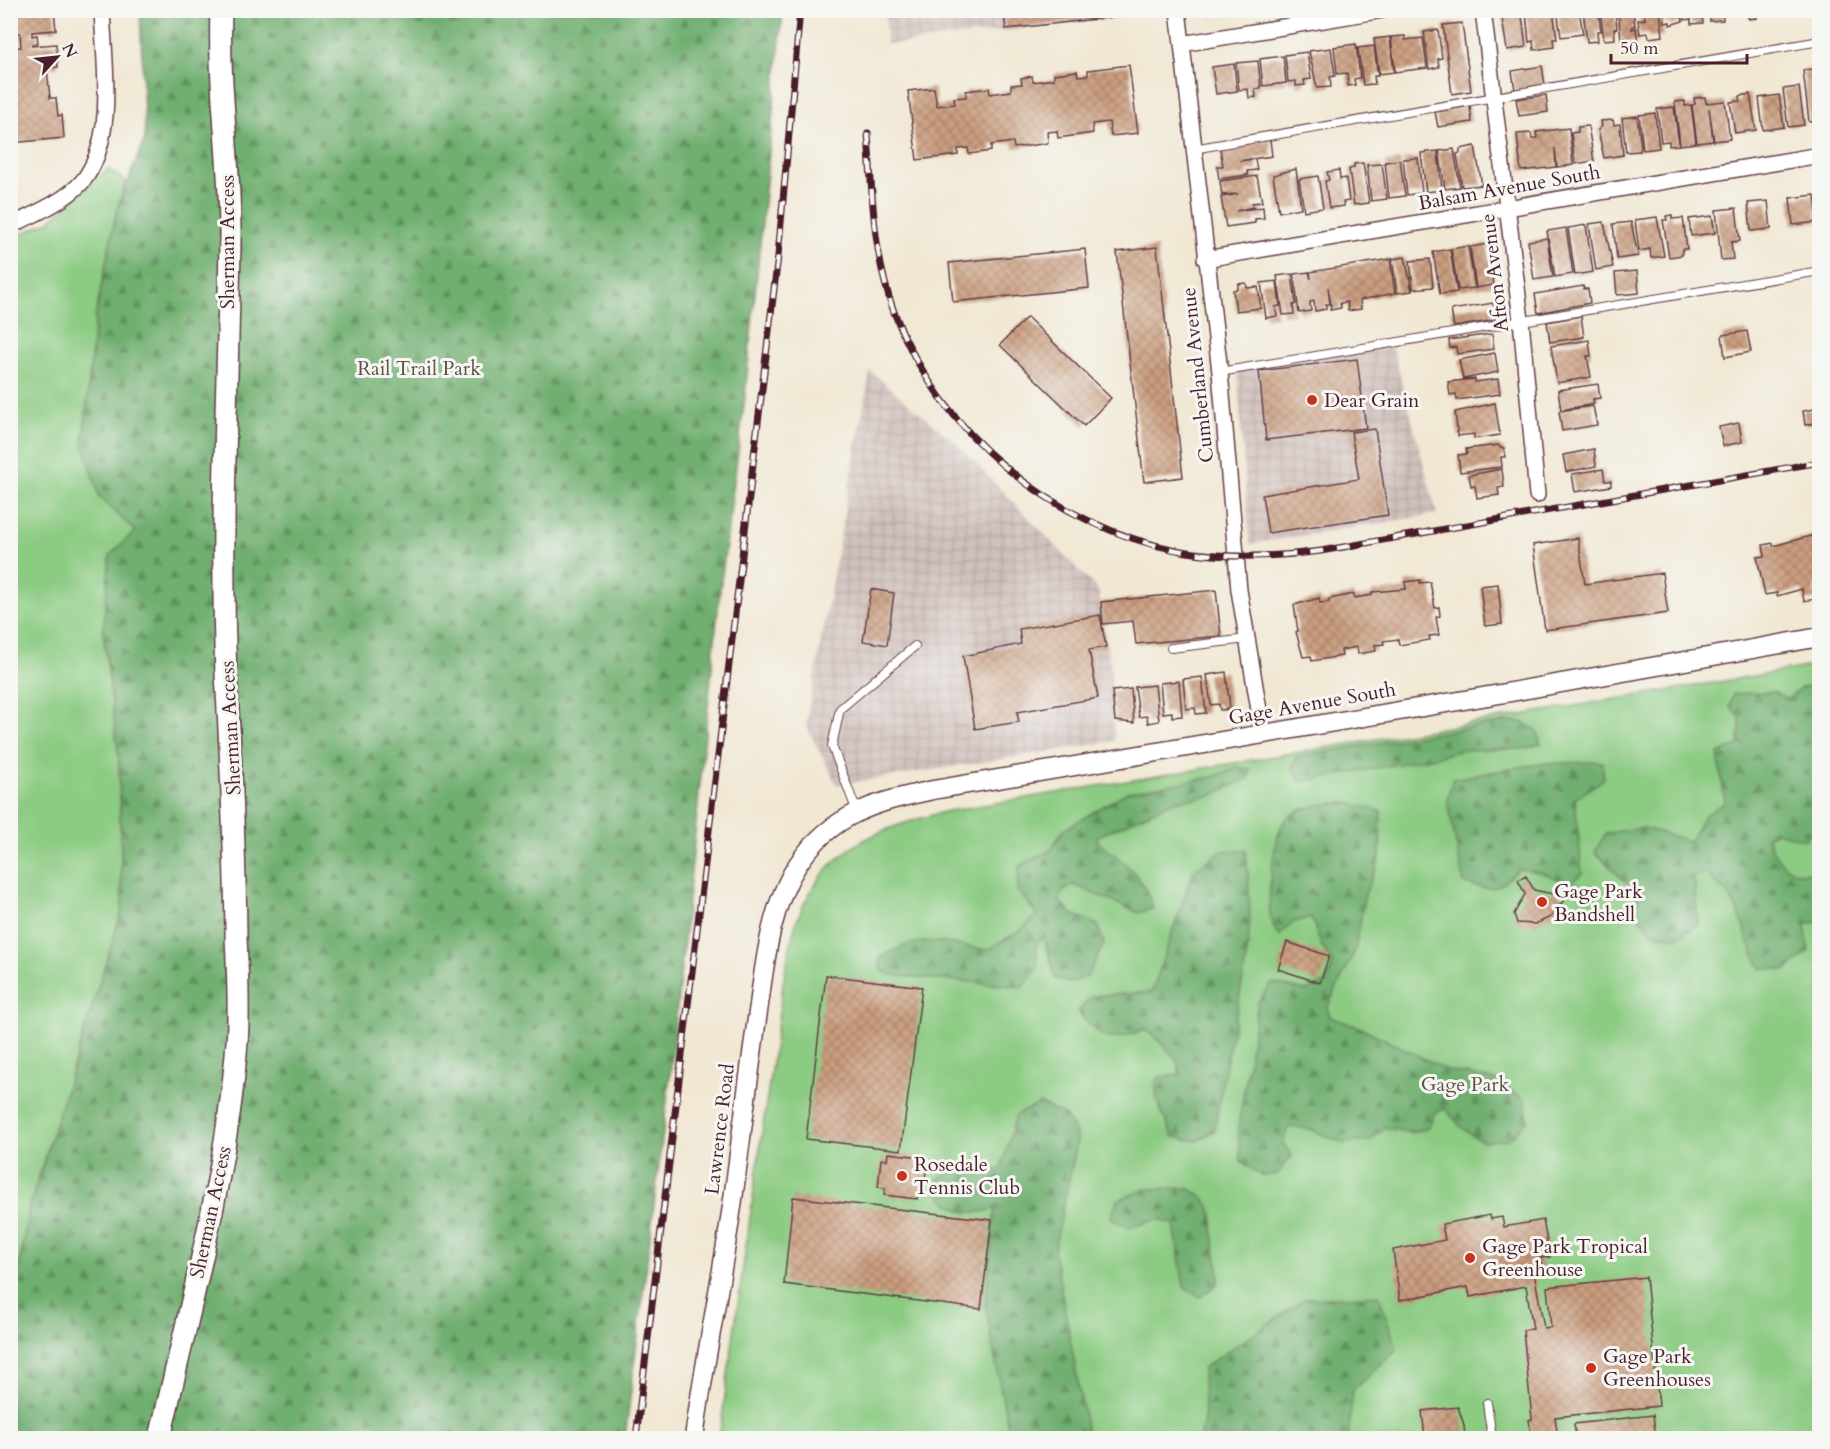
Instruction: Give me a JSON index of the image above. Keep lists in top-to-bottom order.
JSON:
{
  "streets": {
    "main road": ["Sherman Access"],
    "street": [
      "Balsam Avenue South",
      "Afton Avenue",
      "Cumberland Avenue",
      "Gage Avenue South",
      "Lawrence Road"
    ]
  },
  "crossings": [
    ["Balsam Avenue South", "Afton Avenue"],
    ["Balsam Avenue South", "Cumberland Avenue"],
    ["Cumberland Avenue", "Gage Avenue South"],
    ["Gage Avenue South", "Lawrence Road"]
  ],
  "parks": ["Rail Trail Park", "Gage Park"],
  "places": [
    "Dear Grain",
    "Gage Park Bandshell",
    "Rosedale Tennis Club",
    "Gage Park Tropical Greenhouse",
    "Gage Park Greenhouses"
  ],
  "scale_bar": "50 m",
  "north": "top right"
}
